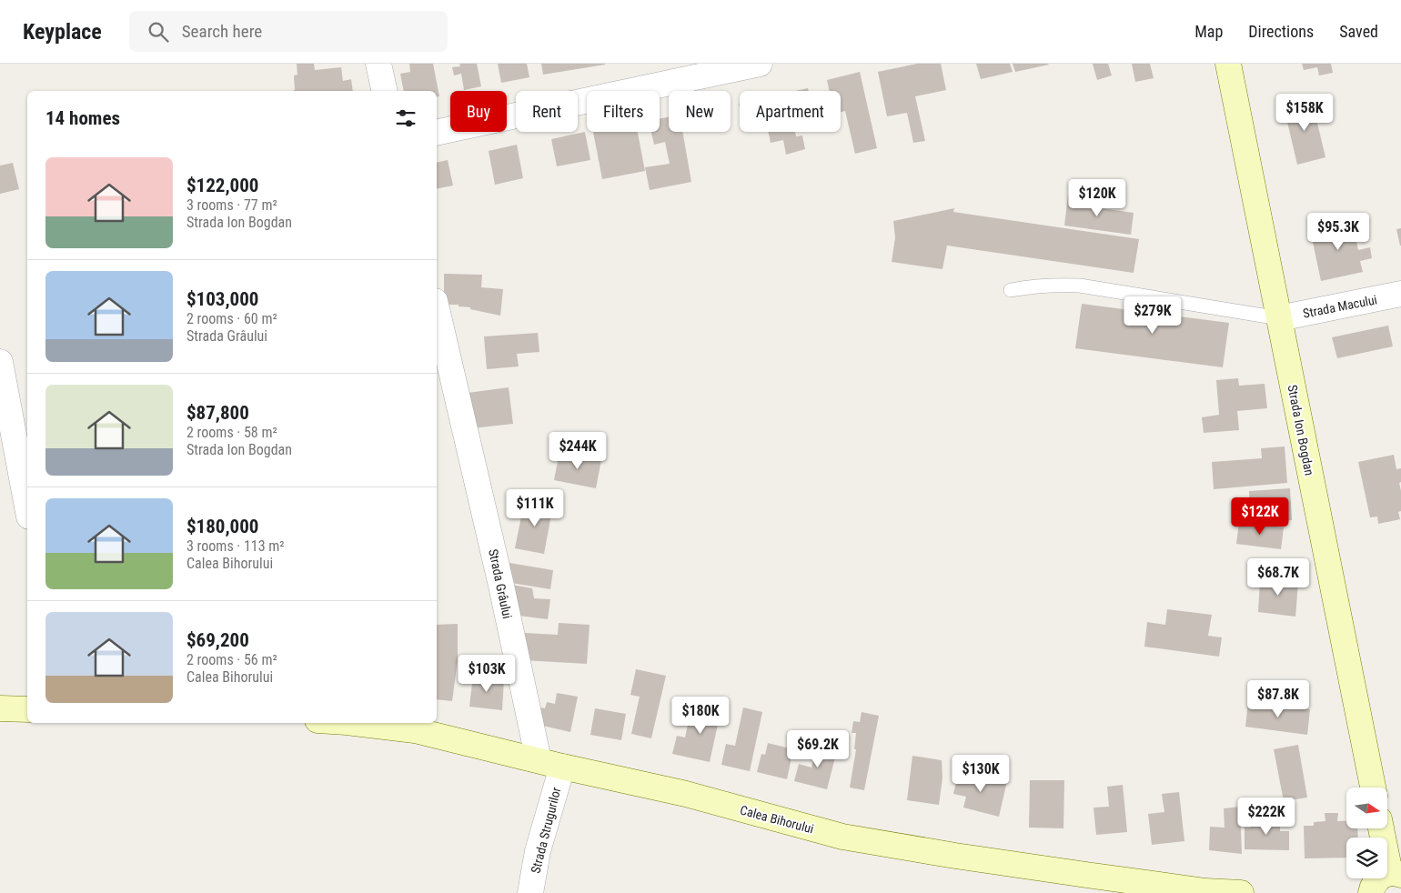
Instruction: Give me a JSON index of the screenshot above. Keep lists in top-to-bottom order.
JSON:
{
  "streets": {
    "main road": ["Strada Ion Bogdan", "Calea Bihorului"],
    "street": ["Strada Macului", "Strada Grâului", "Strada Strugurilor"]
  },
  "crossings": [
    ["Strada Macului", "Strada Ion Bogdan"],
    ["Strada Grâului", "Calea Bihorului"],
    ["Calea Bihorului", "Strada Strugurilor"]
  ],
  "north": "right",
  "page": {
    "header": "Keyplace",
    "search": "Search here",
    "nav": ["Map", "Directions", "Saved"],
    "chip": [
      "Buy",
      "Rent",
      "Filters",
      "New",
      "Apartment"
    ],
    "heading": "14 homes",
    "price": [
      "$158K",
      "$120K",
      "$95.3K",
      "$279K",
      "$244K",
      "$111K",
      "$122K",
      "$68.7K",
      "$103K",
      "$87.8K",
      "$180K",
      "$69.2K",
      "$130K",
      "$222K"
    ],
    "list": [
      {
        "name": "$122,000",
        "note": "3 rooms · 77 m² · Strada Ion Bogdan"
      },
      {
        "name": "$103,000",
        "note": "2 rooms · 60 m² · Strada Grâului"
      },
      {
        "name": "$87,800",
        "note": "2 rooms · 58 m² · Strada Ion Bogdan"
      },
      {
        "name": "$180,000",
        "note": "3 rooms · 113 m² · Calea Bihorului"
      },
      {
        "name": "$69,200",
        "note": "2 rooms · 56 m² · Calea Bihorului"
      }
    ]
  }
}
